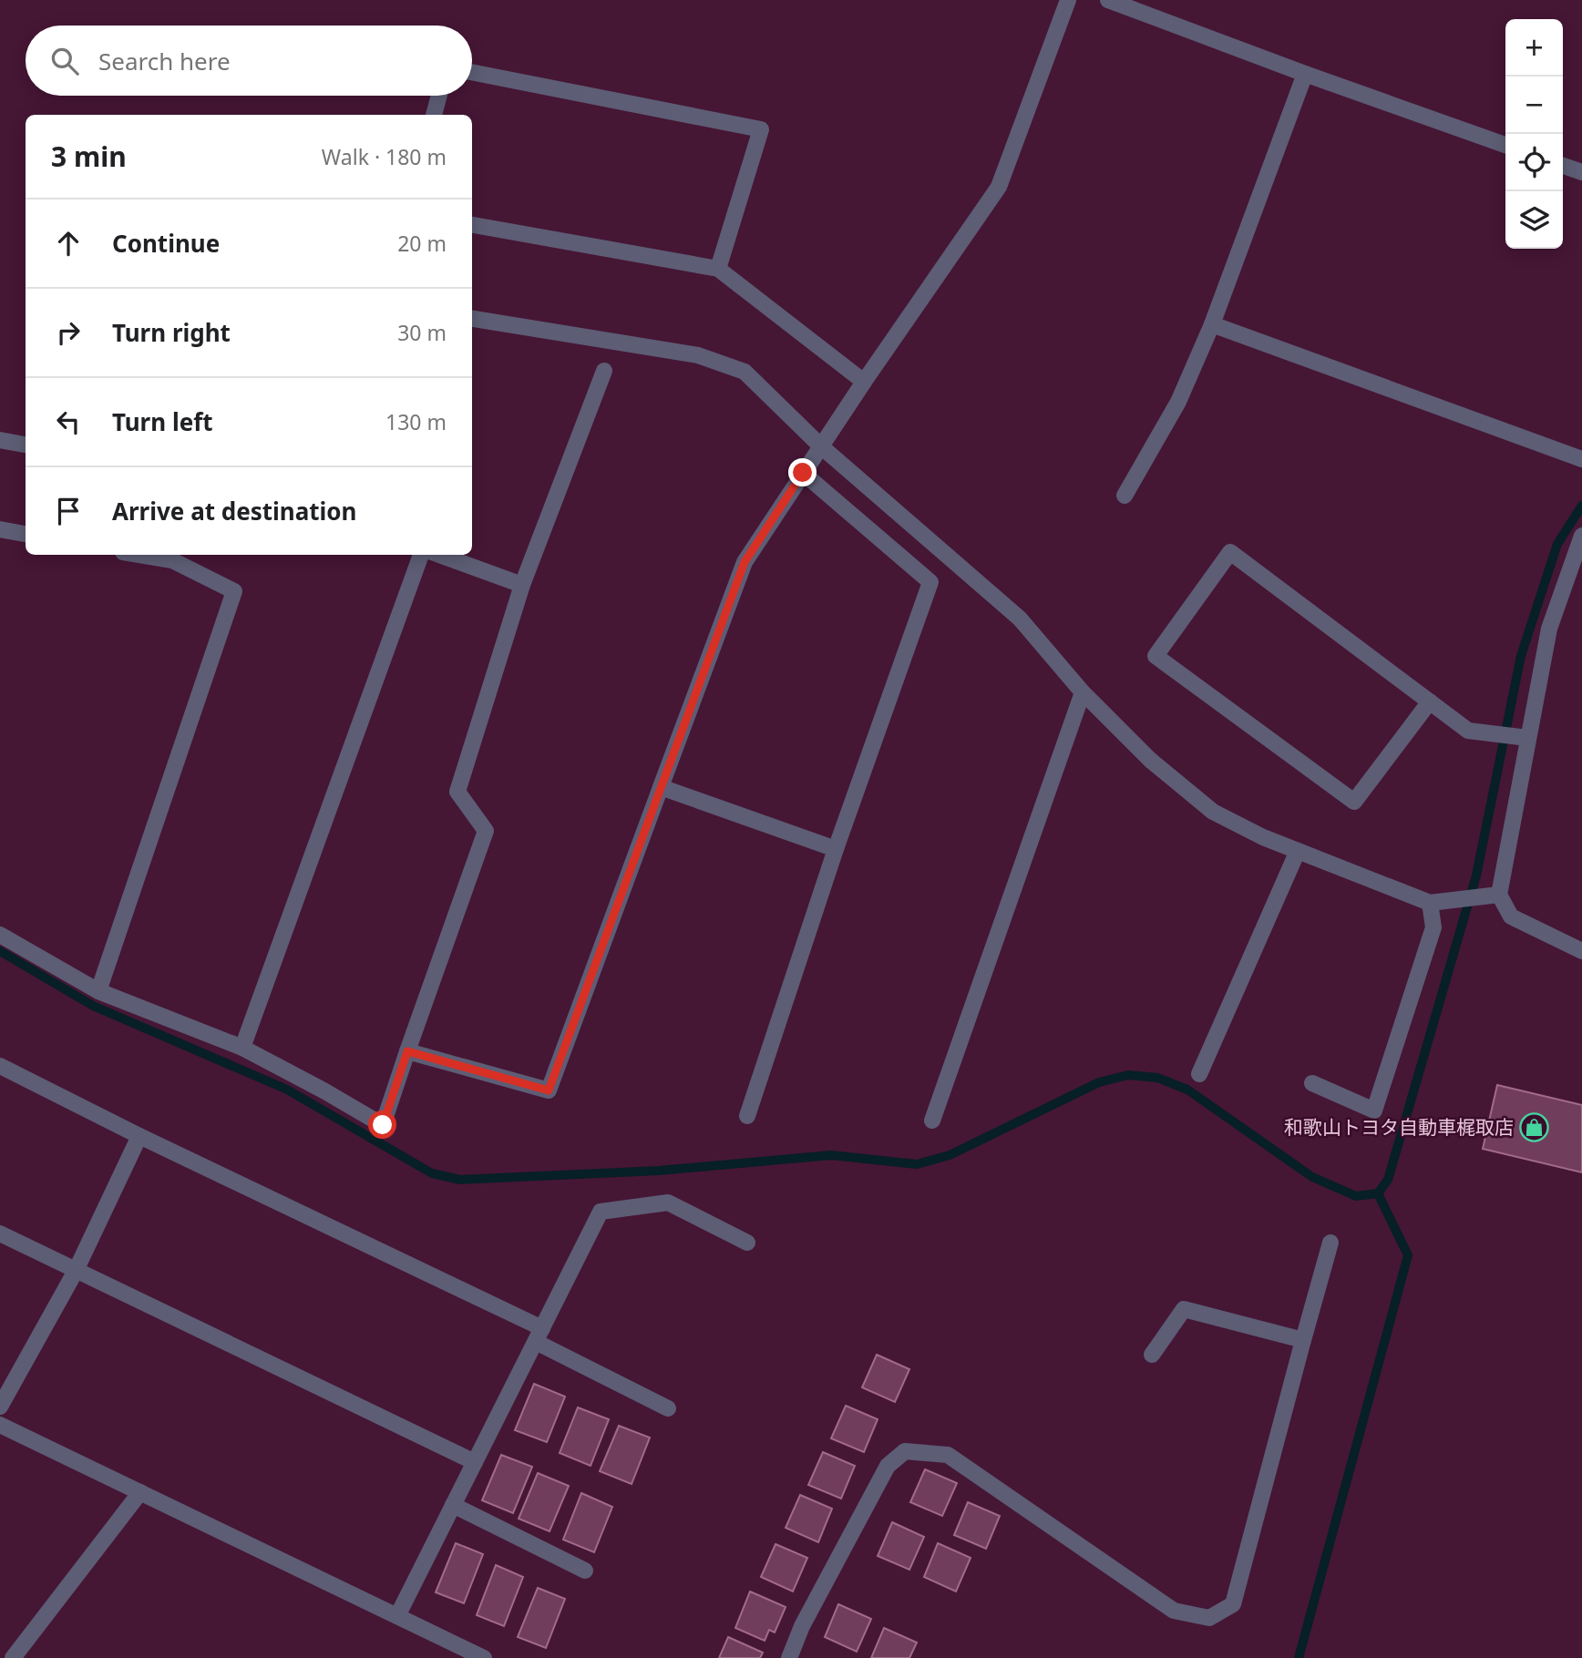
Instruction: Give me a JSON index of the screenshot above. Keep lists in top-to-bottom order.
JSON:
{
  "places": {
    "shop": ["和歌山トヨタ自動車梶取店"]
  },
  "page": {
    "map_buttons": ["+", "−"],
    "search": "Search here",
    "heading": ["3 min", "Walk · 180 m"],
    "list": [
      ["Continue", "20 m"],
      ["Turn right", "30 m"],
      ["Turn left", "130 m"],
      "Arrive at destination"
    ]
  }
}
